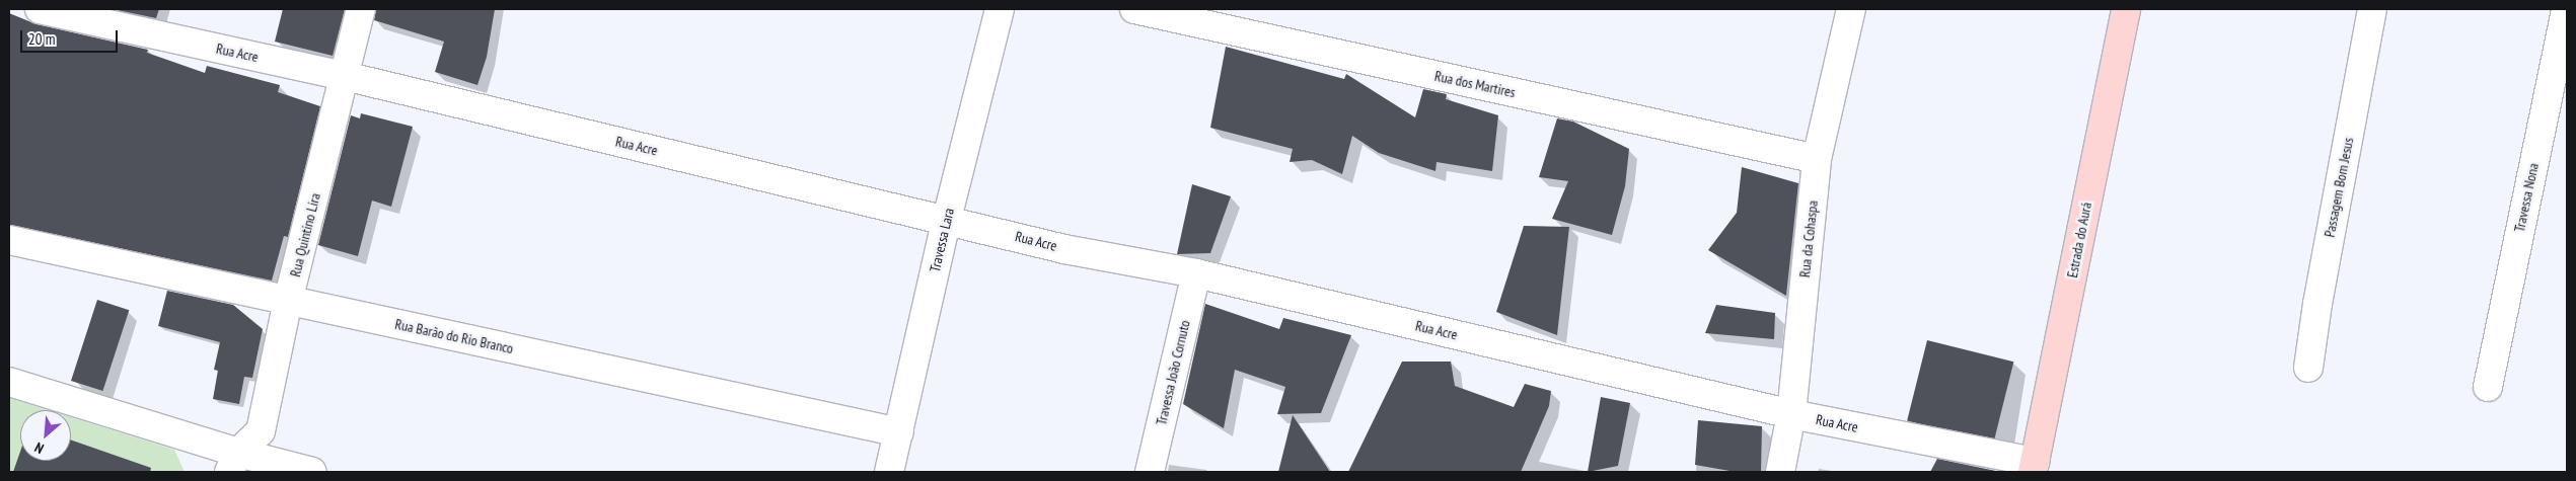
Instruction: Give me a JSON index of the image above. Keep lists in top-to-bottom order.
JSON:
{
  "streets": {
    "street": [
      "Rua Acre",
      "Rua dos Martires",
      "Passagem Bom Jesus",
      "Travessa Nona",
      "Rua Quintino Lira",
      "Rua da Cohaspa",
      "Travessa Lara",
      "Estrada do Aurá",
      "Rua Barão do Rio Branco",
      "Travessa João Cornuto"
    ]
  },
  "crossings": [
    ["Rua Acre", "Rua Quintino Lira"],
    ["Rua Acre", "Rua da Cohaspa"],
    ["Rua Acre", "Travessa Lara"],
    ["Rua Acre", "Estrada do Aurá"],
    ["Rua Acre", "Travessa João Cornuto"],
    ["Rua dos Martires", "Rua da Cohaspa"],
    ["Rua Quintino Lira", "Rua Barão do Rio Branco"],
    ["Travessa Lara", "Rua Barão do Rio Branco"]
  ],
  "scale_bar": "20 m",
  "north": "bottom left"
}
